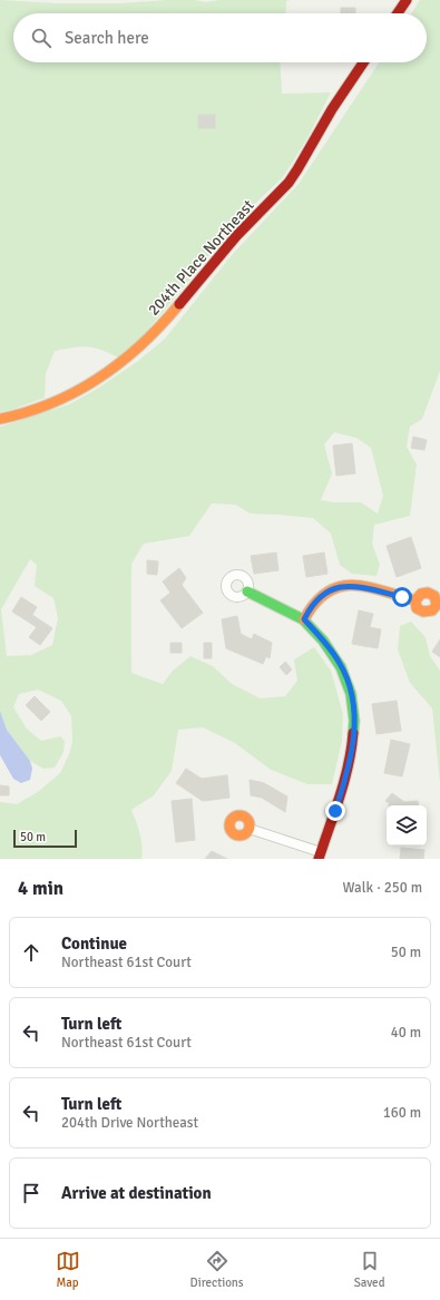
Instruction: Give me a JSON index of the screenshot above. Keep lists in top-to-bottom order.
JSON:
{
  "streets": {
    "street": ["204th Place Northeast"]
  },
  "scale_bar": "50 m",
  "page": {
    "search": "Search here",
    "scale": "50 m",
    "heading": ["4 min", "Walk · 250 m"],
    "list": [
      ["Continue", "Northeast 61st Court", "50 m"],
      ["Turn left", "Northeast 61st Court", "40 m"],
      ["Turn left", "204th Drive Northeast", "160 m"],
      "Arrive at destination"
    ],
    "nav": ["Map", "Directions", "Saved"]
  }
}
